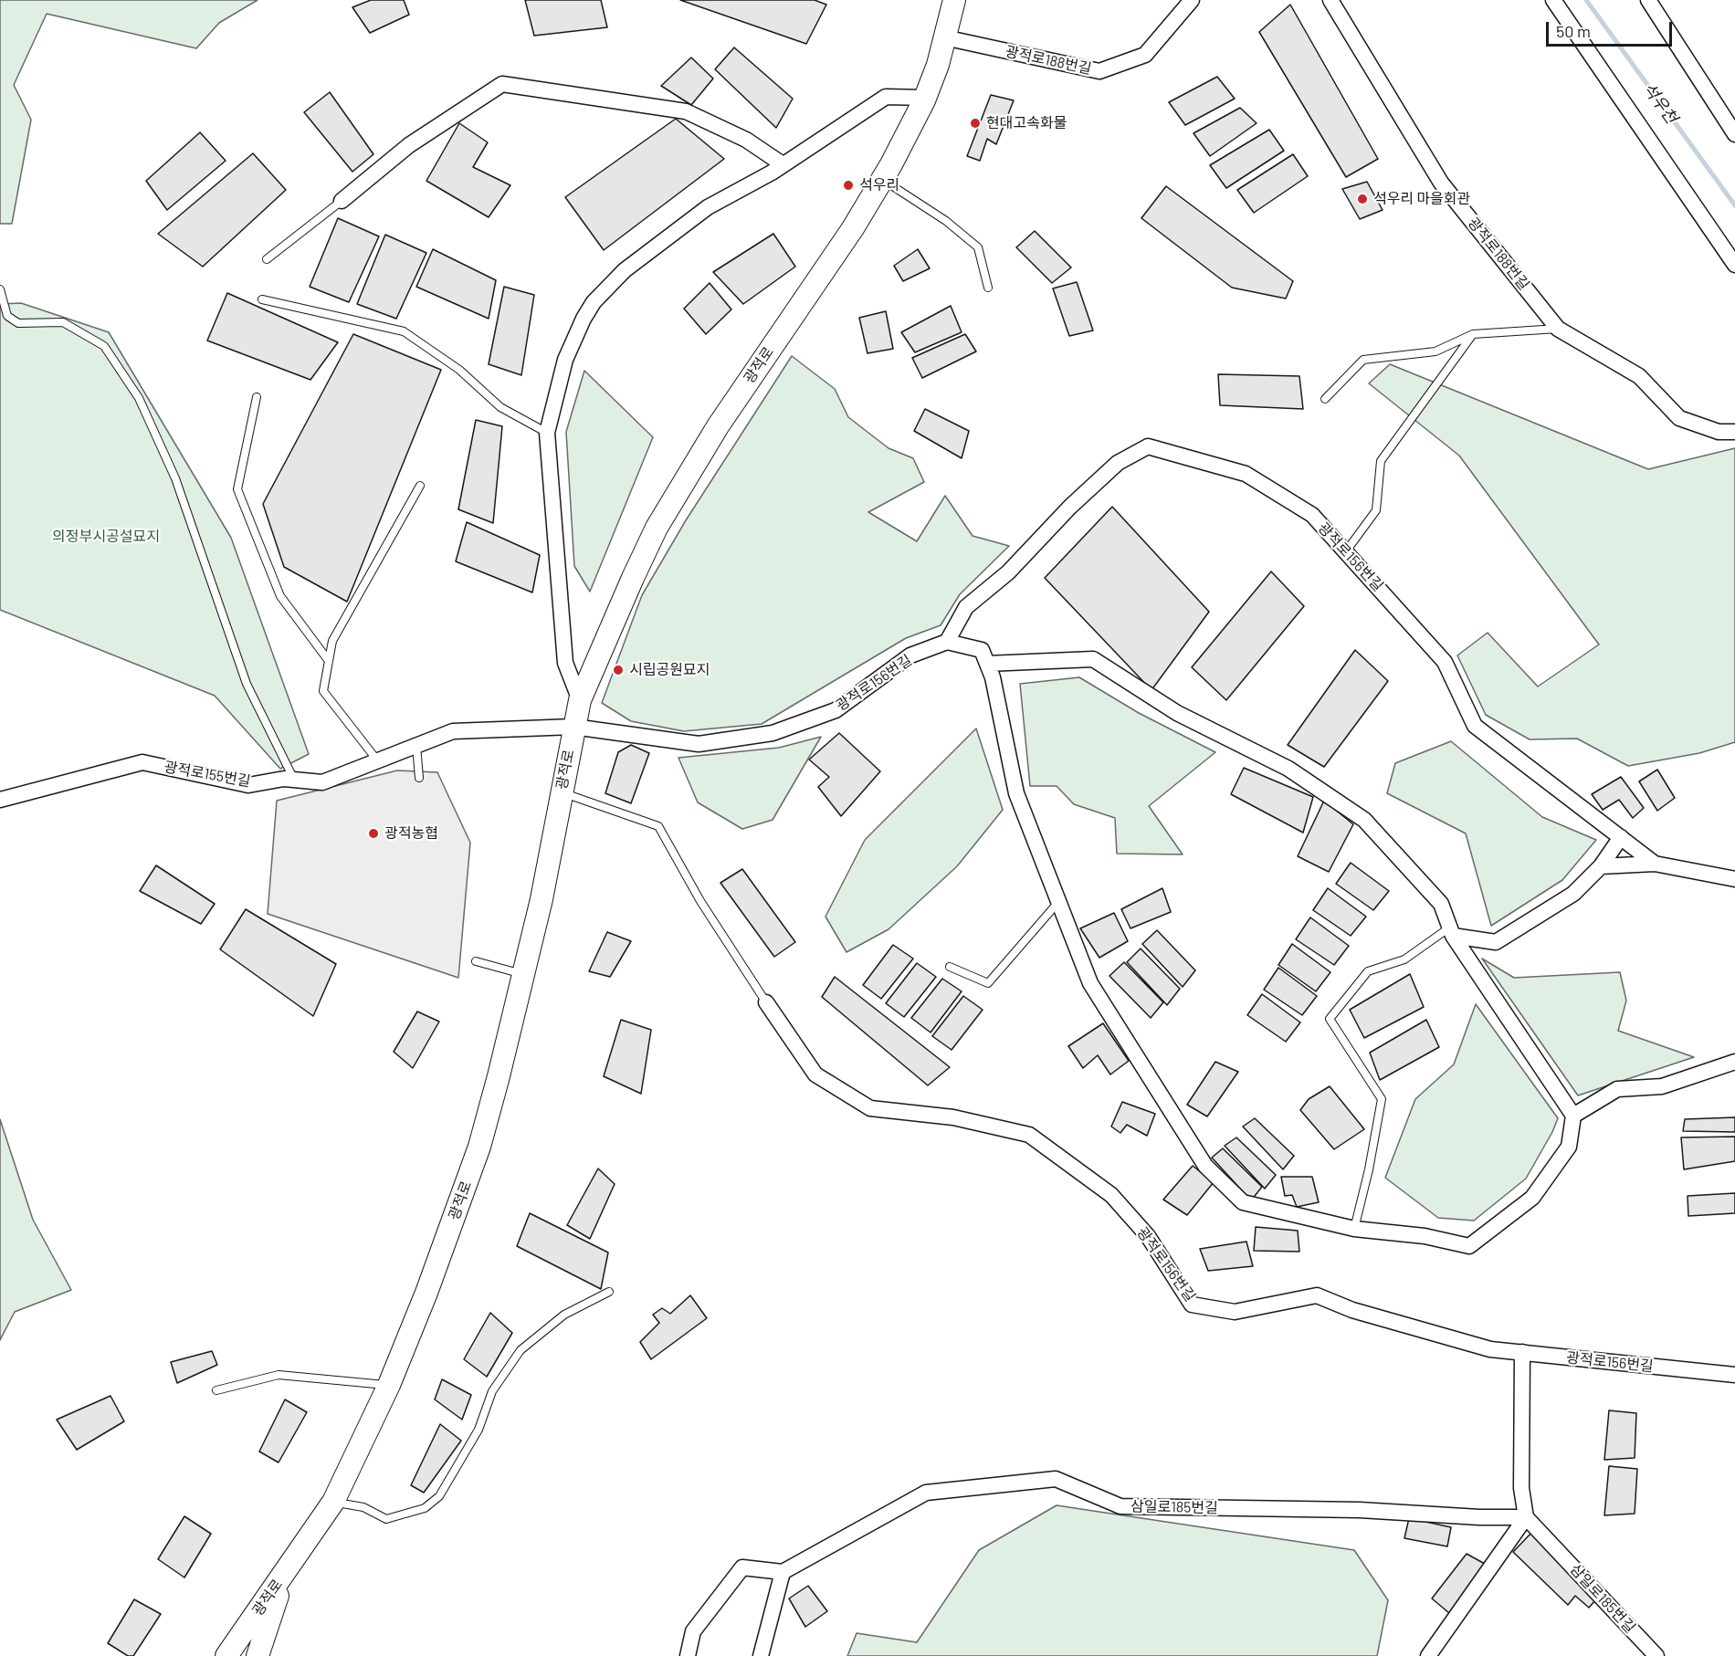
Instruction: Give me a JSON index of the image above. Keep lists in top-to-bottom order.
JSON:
{
  "streets": {
    "main road": ["광적로"],
    "street": [
      "광적로188번길",
      "광적로156번길",
      "광적로155번길",
      "삼일로185번길"
    ]
  },
  "crossings": [
    ["광적로188번길", "광적로"],
    ["광적로", "광적로156번길"],
    ["광적로", "광적로155번길"],
    ["광적로156번길", "광적로155번길"]
  ],
  "water": ["석우천"],
  "parks": ["의정부시공설묘지"],
  "places": [
    "현대고속화물",
    "석우리",
    "석우리 마을회관",
    "시립공원묘지",
    "광적농협"
  ],
  "scale_bar": "50 m"
}
